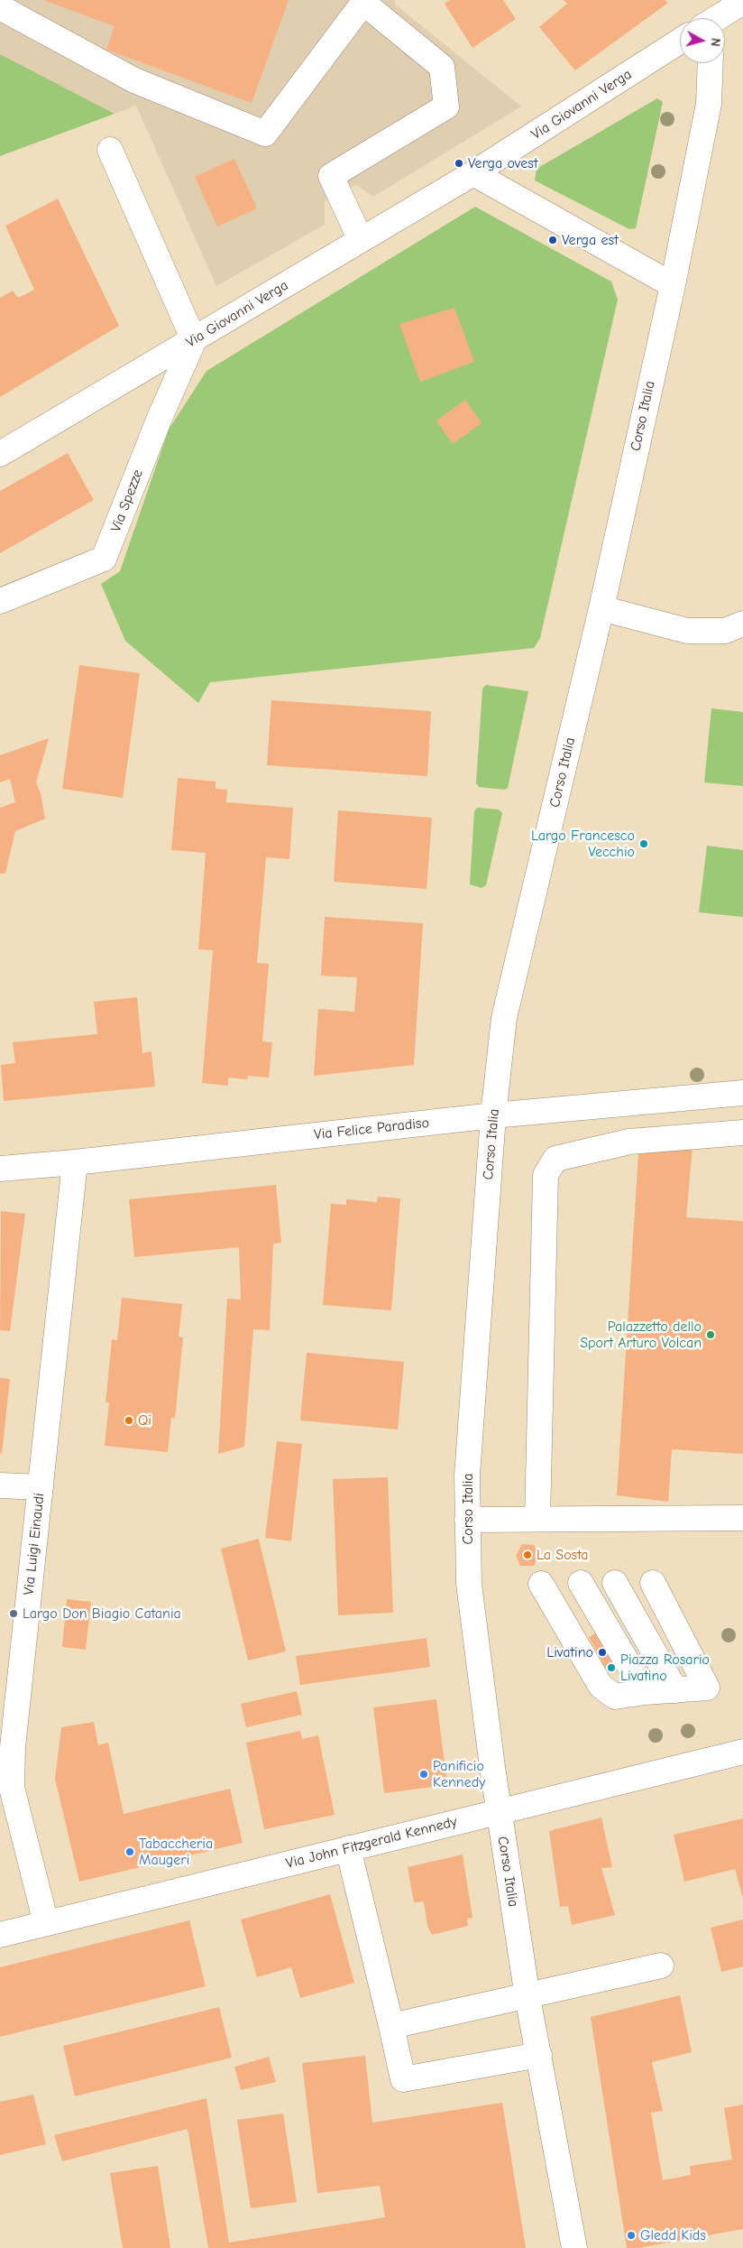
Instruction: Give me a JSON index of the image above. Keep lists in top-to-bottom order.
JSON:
{
  "streets": {
    "street": [
      "Via Giovanni Verga",
      "Corso Italia",
      "Via Spezze",
      "Via Felice Paradiso",
      "Via Luigi Einaudi",
      "Via John Fitzgerald Kennedy"
    ]
  },
  "crossings": [
    ["Via Giovanni Verga", "Via Spezze"],
    ["Corso Italia", "Via Felice Paradiso"],
    ["Corso Italia", "Via John Fitzgerald Kennedy"],
    ["Via Felice Paradiso", "Via Luigi Einaudi"],
    ["Via Luigi Einaudi", "Via John Fitzgerald Kennedy"]
  ],
  "places": [
    "Verga ovest",
    "Verga est",
    "Largo Francesco Vecchio",
    "Palazzetto dello Sport Arturo Volcan",
    "Qi",
    "La Sosta",
    "Largo Don Biagio Catania",
    "Livatino",
    "Piazza Rosario Livatino",
    "Panificio Kennedy",
    "Tabaccheria Maugeri",
    "Gledd Kids"
  ],
  "north": "right"
}
